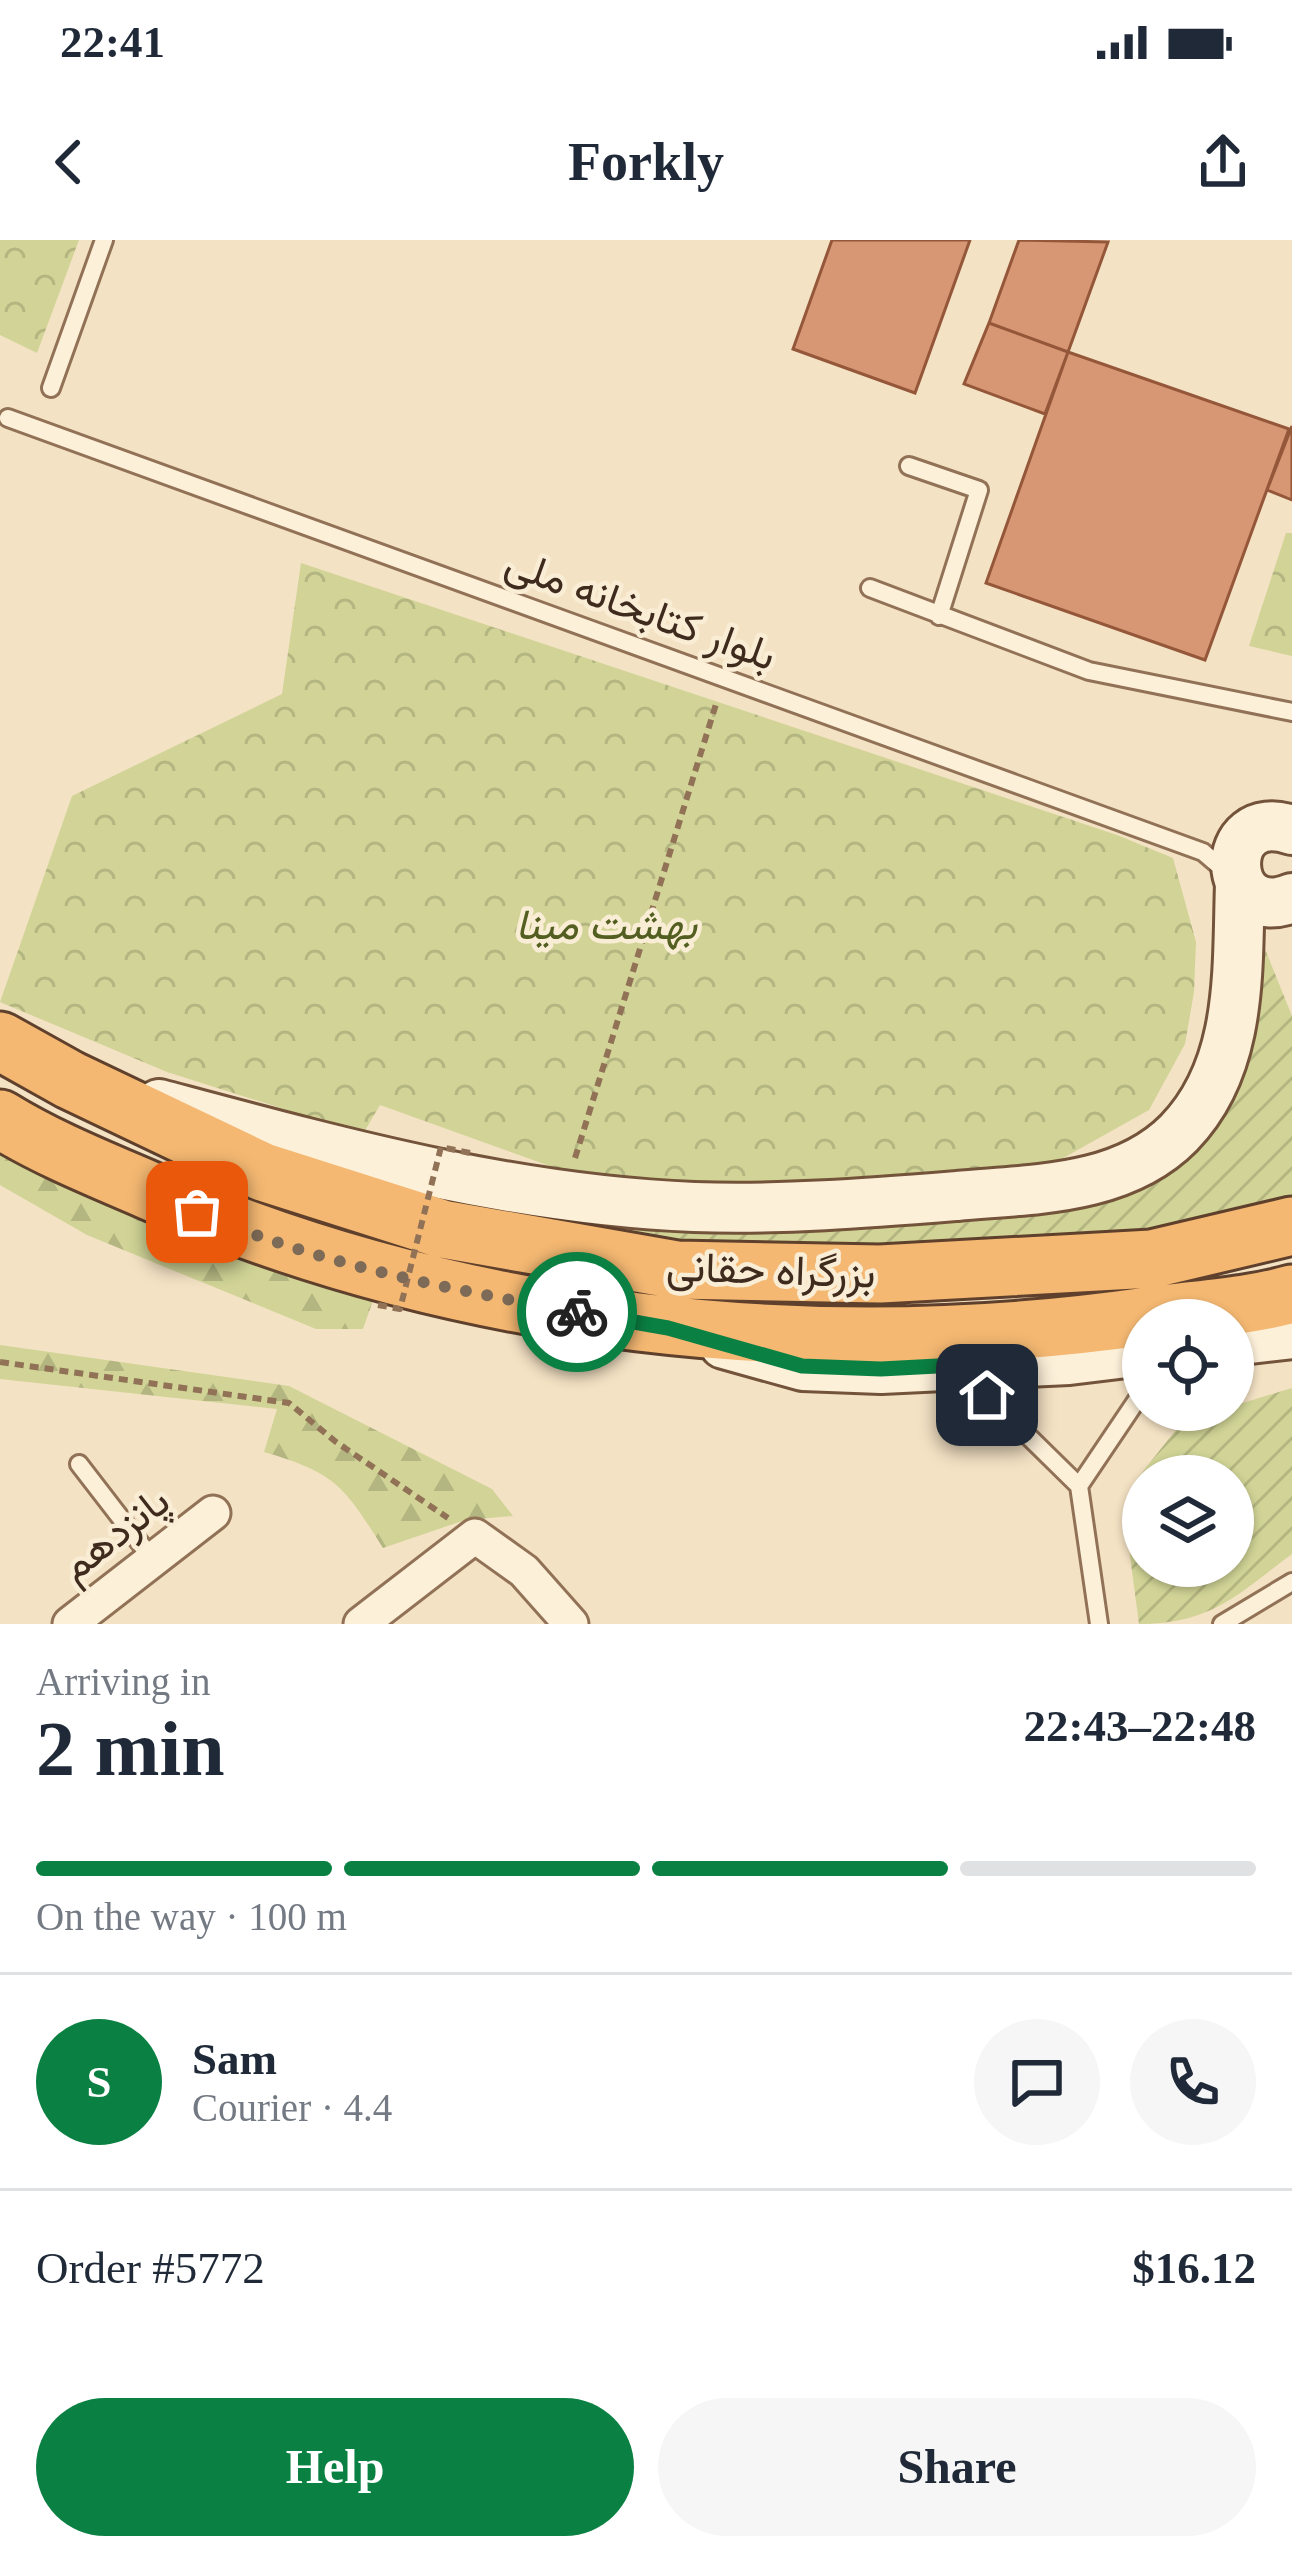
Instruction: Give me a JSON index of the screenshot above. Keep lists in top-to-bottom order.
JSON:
{
  "streets": {
    "highway": ["بزرگراه حقانی"],
    "street": ["پانزدهم"],
    "lane": ["بلوار کتابخانه ملی"]
  },
  "parks": ["بهشت مينا"],
  "page": {
    "status": "22:41",
    "header": "Forkly",
    "heading": ["2 min", "Arriving in", "22:43–22:48"],
    "panel": [
      "Sam",
      "Courier · 4.4",
      "Order #5772",
      "$16.12"
    ],
    "bar": "On the way · 100 m",
    "round": "S",
    "buttons": ["Help", "Share"]
  }
}
